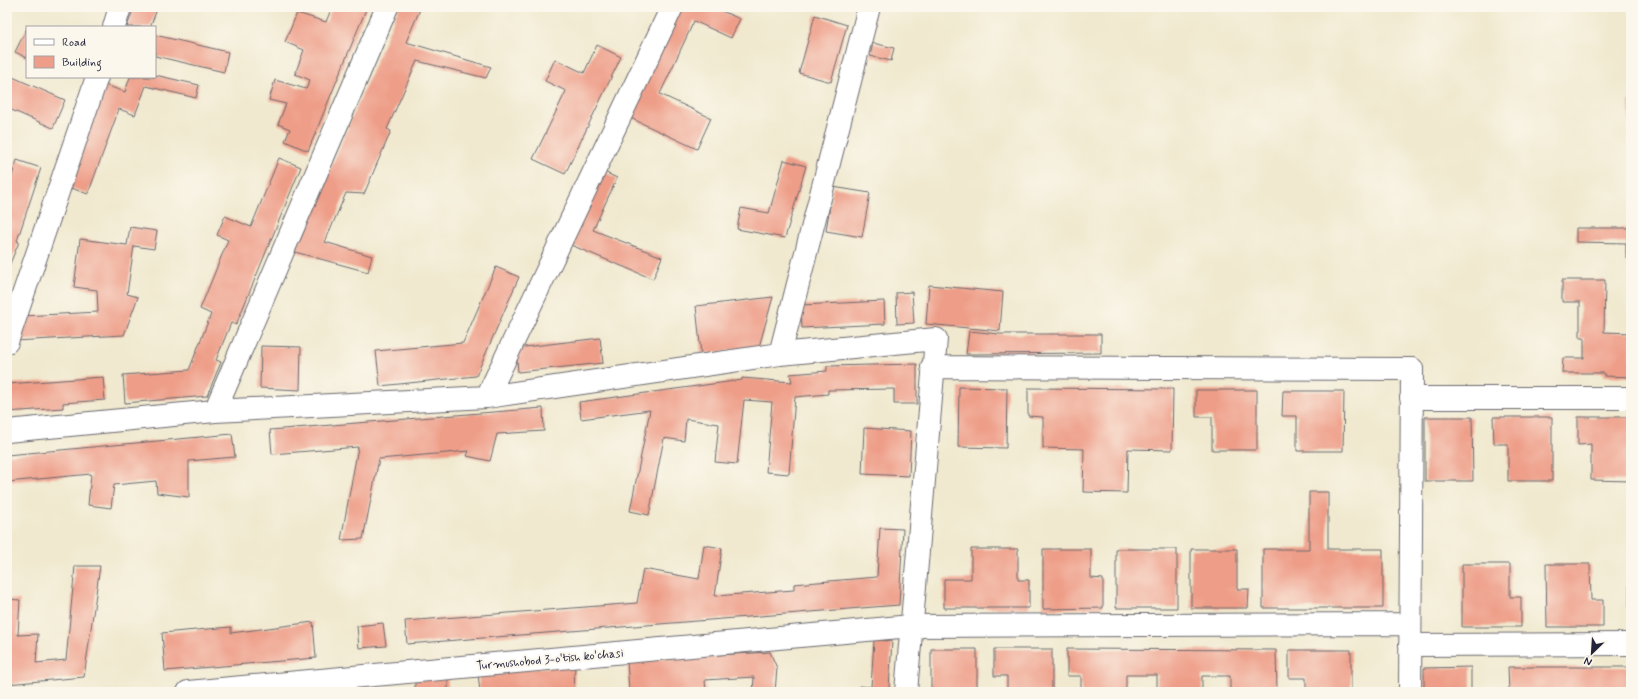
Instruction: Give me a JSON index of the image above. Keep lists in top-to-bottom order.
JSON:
{
  "streets": {
    "street": ["Turmushobod 3-o'tish ko'chasi"]
  },
  "legend": ["Road", "Building"],
  "north": "bottom left"
}
